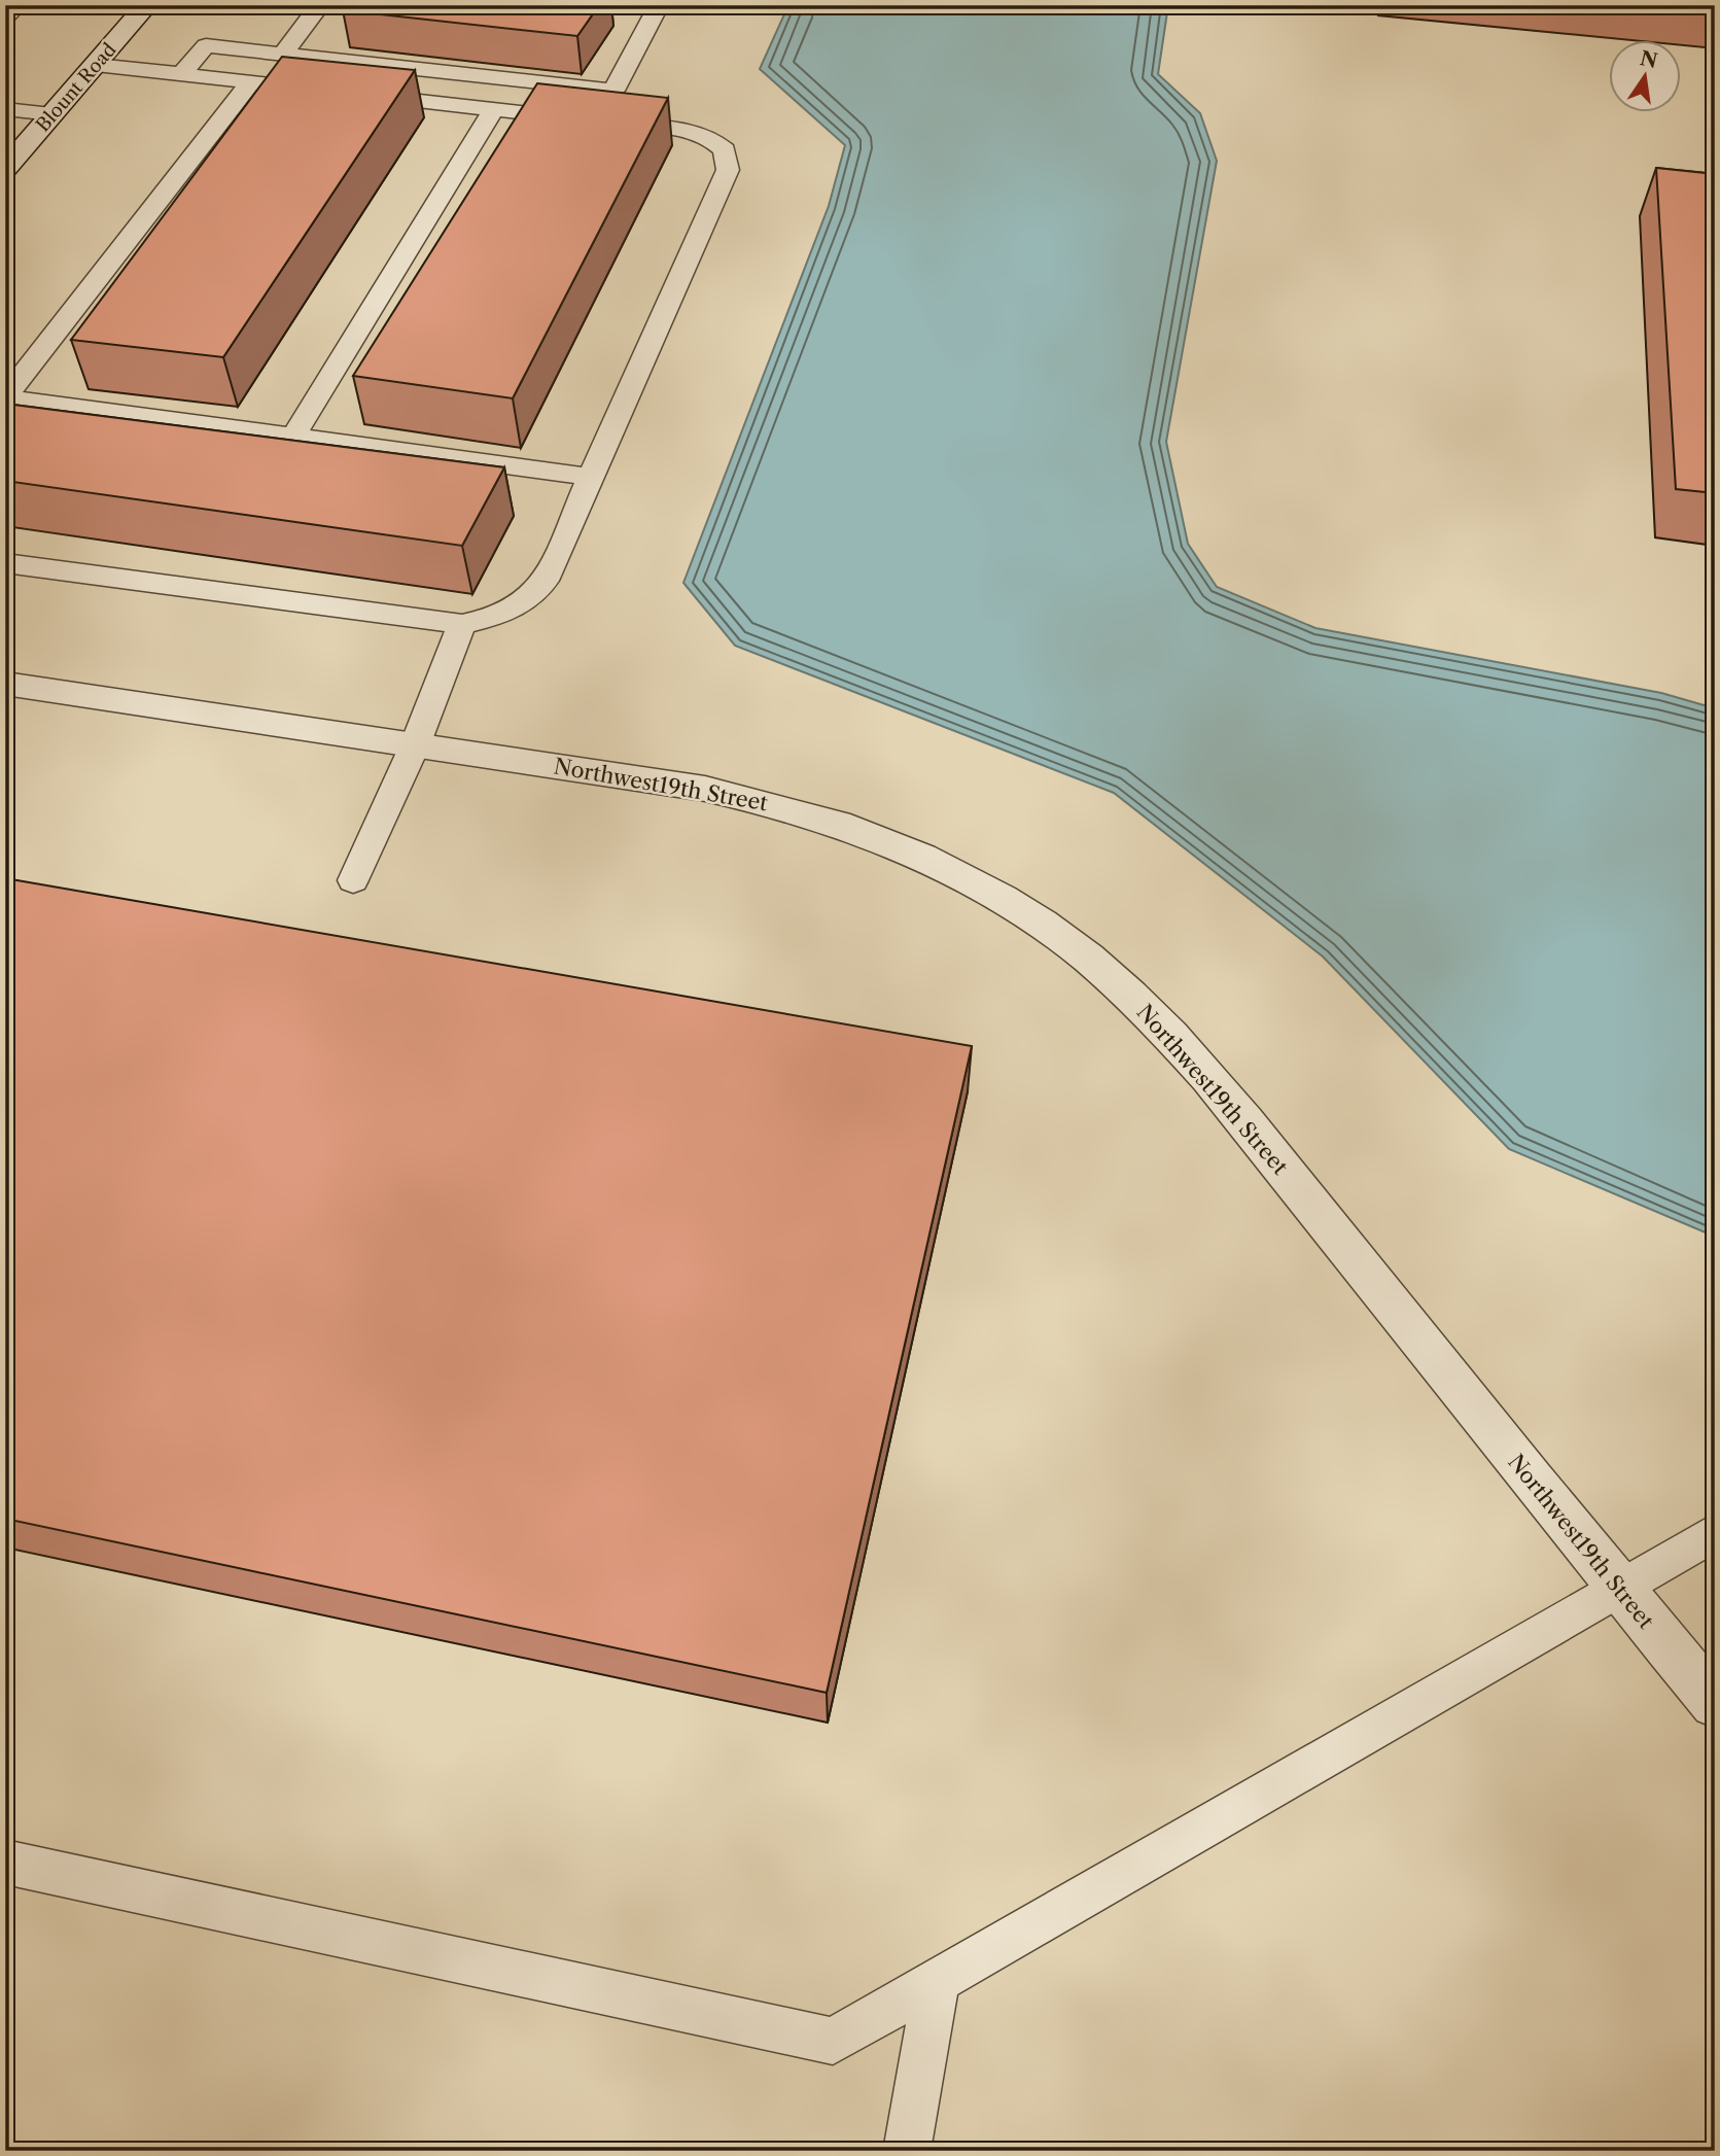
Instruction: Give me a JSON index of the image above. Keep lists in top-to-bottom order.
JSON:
{
  "streets": {
    "street": ["Blount Road", "Northwest19th Street"]
  },
  "north": "top"
}
